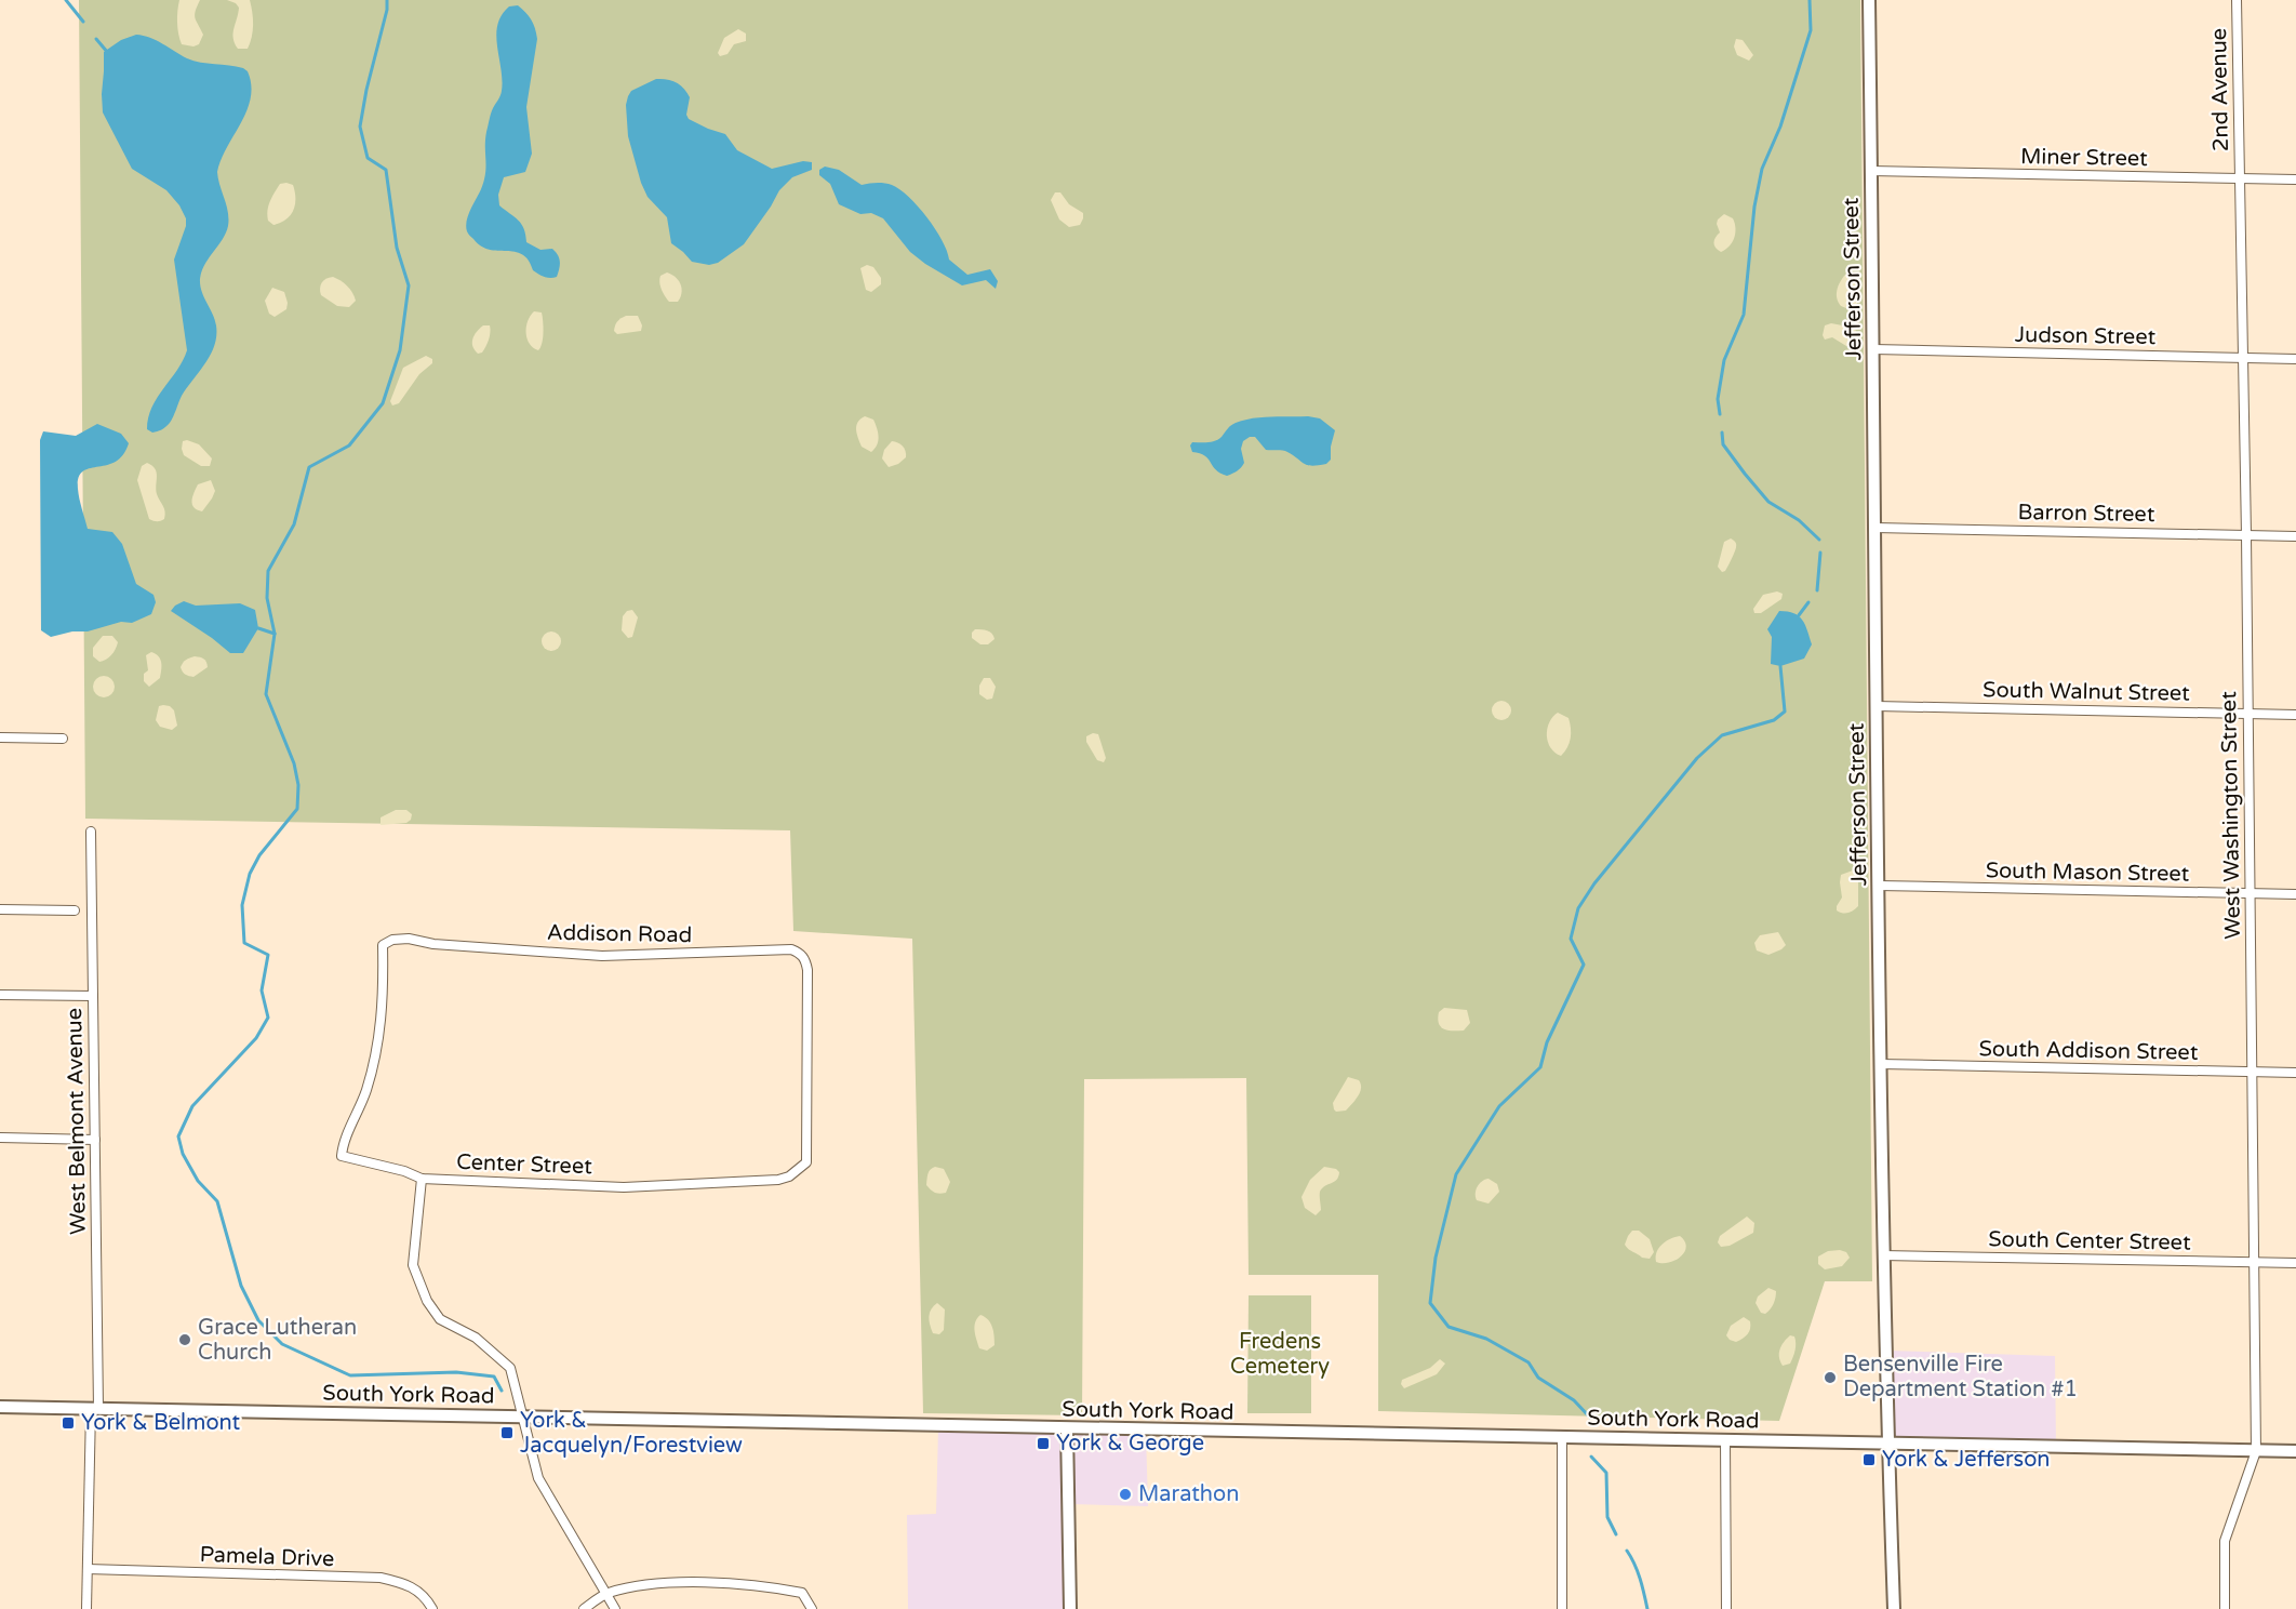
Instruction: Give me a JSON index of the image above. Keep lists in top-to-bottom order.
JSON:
{
  "streets": {
    "main road": ["Jefferson Street", "South York Road"],
    "street": [
      "2nd Avenue",
      "Miner Street",
      "Judson Street",
      "Barron Street",
      "South Walnut Street",
      "West Washington Street",
      "South Mason Street",
      "Addison Road",
      "South Addison Street",
      "West Belmont Avenue",
      "Center Street",
      "South Center Street",
      "Pamela Drive"
    ]
  },
  "crossings": [
    ["2nd Avenue", "Miner Street"],
    ["2nd Avenue", "West Washington Street"],
    ["Miner Street", "Jefferson Street"],
    ["Miner Street", "West Washington Street"],
    ["Jefferson Street", "Judson Street"],
    ["Jefferson Street", "Barron Street"],
    ["Jefferson Street", "South Walnut Street"],
    ["Jefferson Street", "South Mason Street"],
    ["Jefferson Street", "South Addison Street"],
    ["Jefferson Street", "South Center Street"],
    ["Jefferson Street", "South York Road"],
    ["Judson Street", "West Washington Street"],
    ["Barron Street", "West Washington Street"],
    ["South Walnut Street", "West Washington Street"],
    ["West Washington Street", "South Mason Street"],
    ["West Washington Street", "South Addison Street"],
    ["West Washington Street", "South Center Street"],
    ["West Washington Street", "South York Road"],
    ["Addison Road", "Center Street"],
    ["West Belmont Avenue", "South York Road"],
    ["West Belmont Avenue", "Pamela Drive"]
  ],
  "parks": ["Fredens Cemetery"],
  "places": {
    "other": ["Grace Lutheran Church", "Bensenville Fire Department Station #1", "Marathon"],
    "transit": [
      "York & Belmont",
      "York & Jacquelyn/Forestview",
      "York & George",
      "York & Jefferson"
    ]
  }
}
